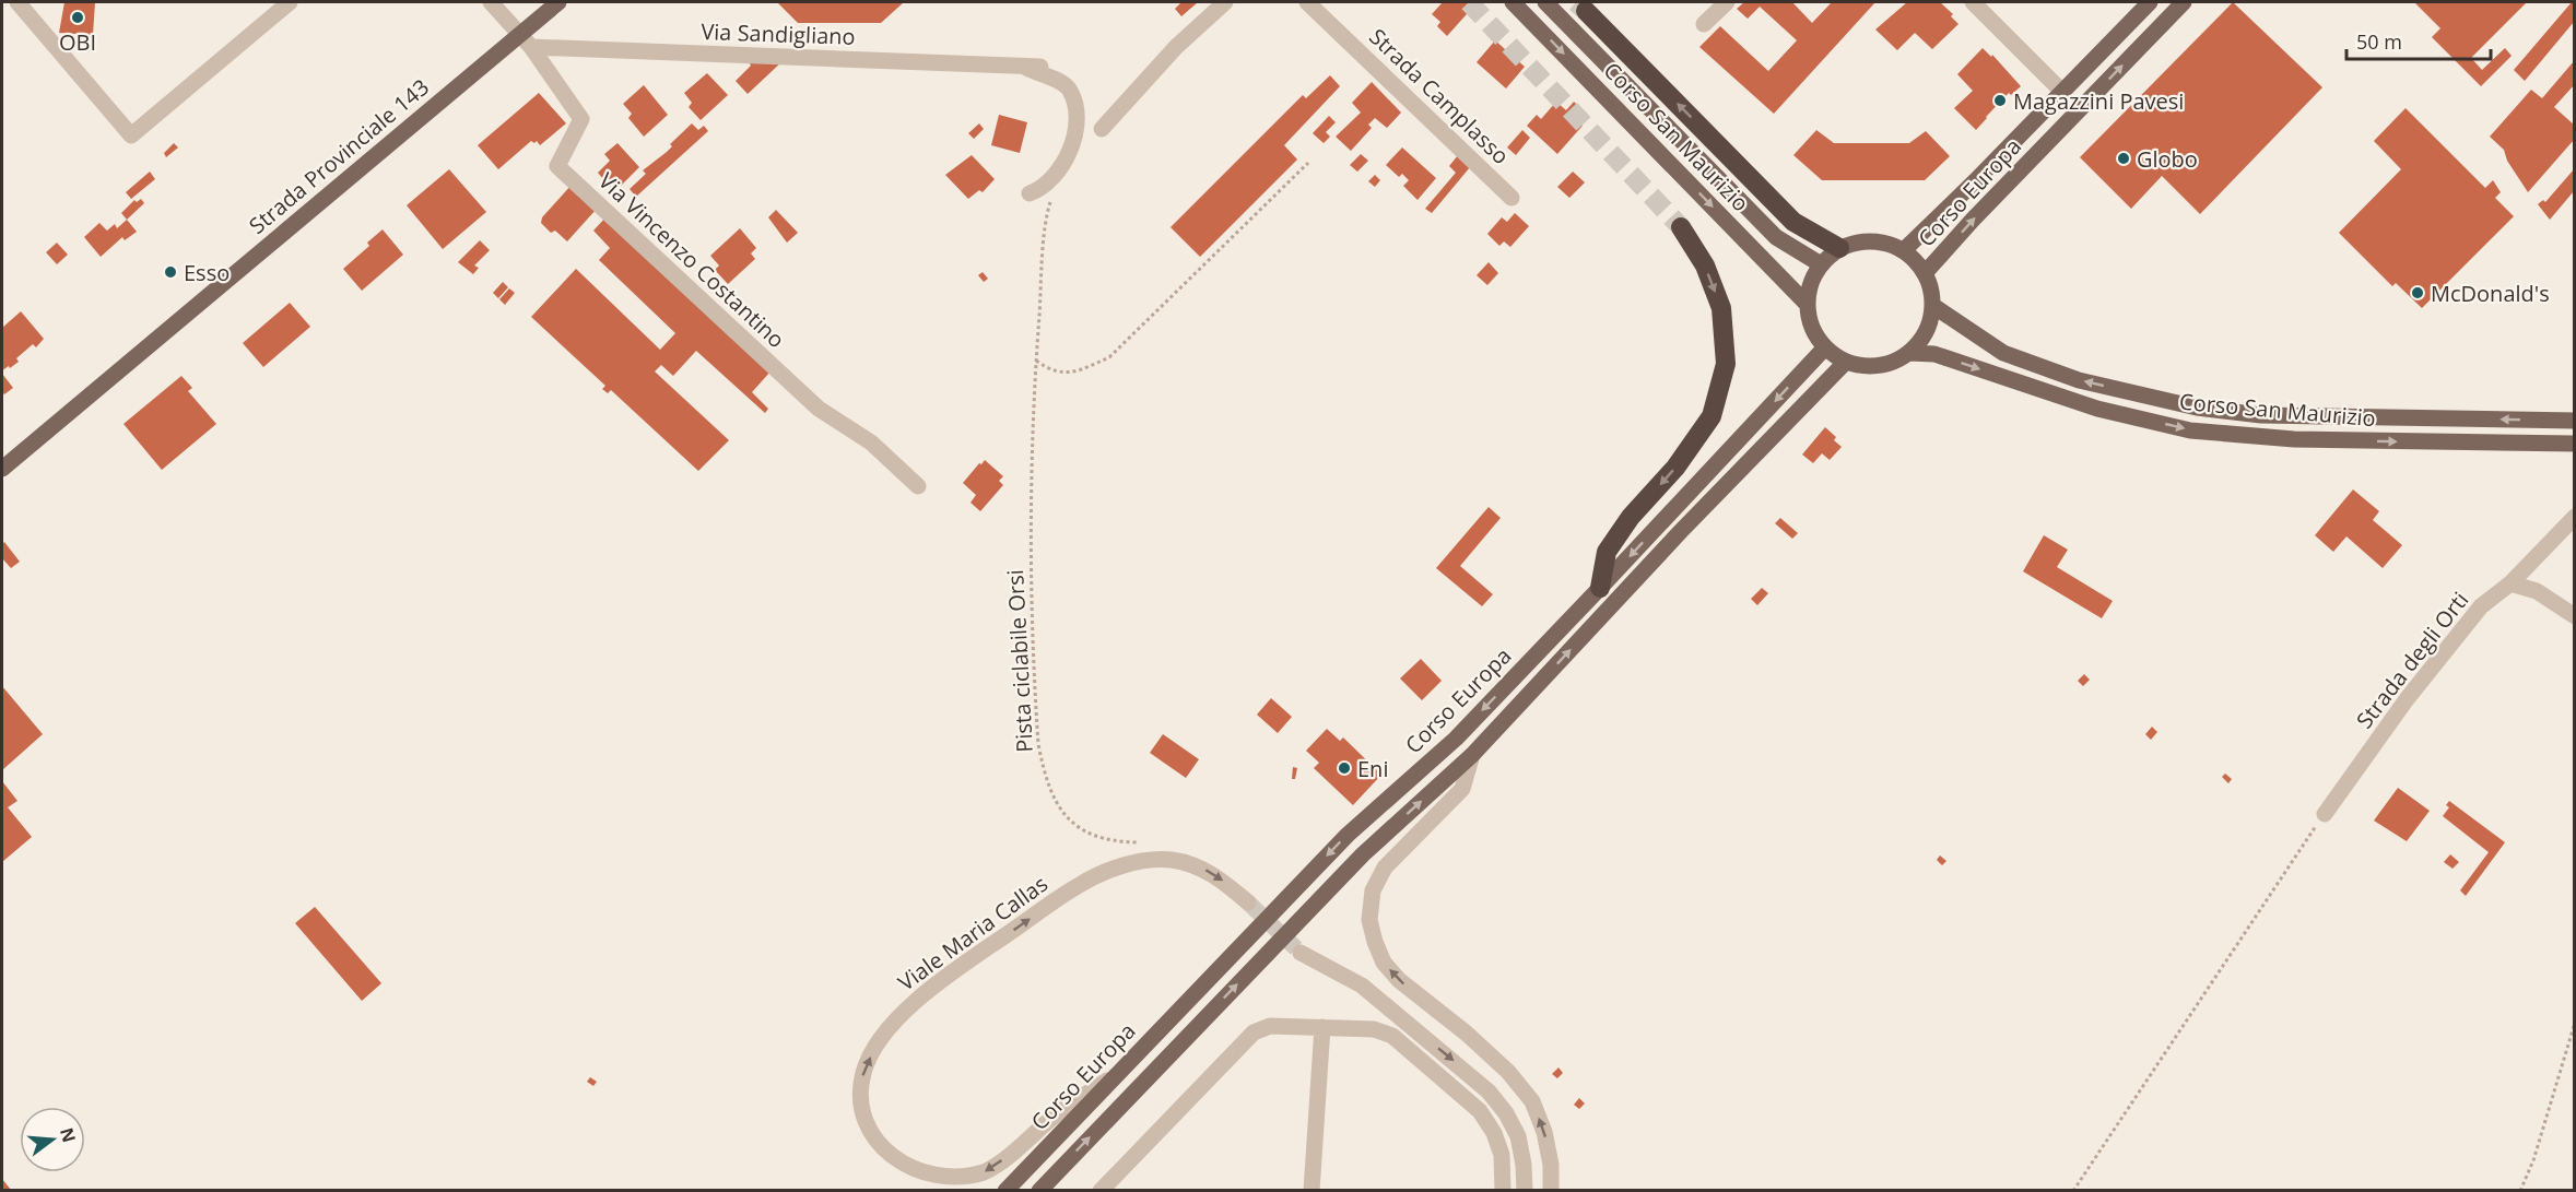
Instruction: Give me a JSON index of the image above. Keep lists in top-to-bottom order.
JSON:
{
  "streets": {
    "main road": ["Corso San Maurizio", "Strada Provinciale 143", "Corso Europa"],
    "street": [
      "Via Sandigliano",
      "Strada Camplasso",
      "Via Vincenzo Costantino",
      "Strada degli Orti",
      "Viale Maria Callas"
    ],
    "path": ["Pista ciclabile Orsi"]
  },
  "crossings": [
    ["Via Sandigliano", "Strada Provinciale 143"],
    ["Via Sandigliano", "Via Vincenzo Costantino"],
    ["Corso San Maurizio", "Corso Europa"],
    ["Strada Provinciale 143", "Via Vincenzo Costantino"],
    ["Corso Europa", "Viale Maria Callas"]
  ],
  "places": [
    "OBI",
    "Magazzini Pavesi",
    "Globo",
    "Esso",
    "McDonald's",
    "Eni"
  ],
  "scale_bar": "50 m",
  "north": "right"
}
